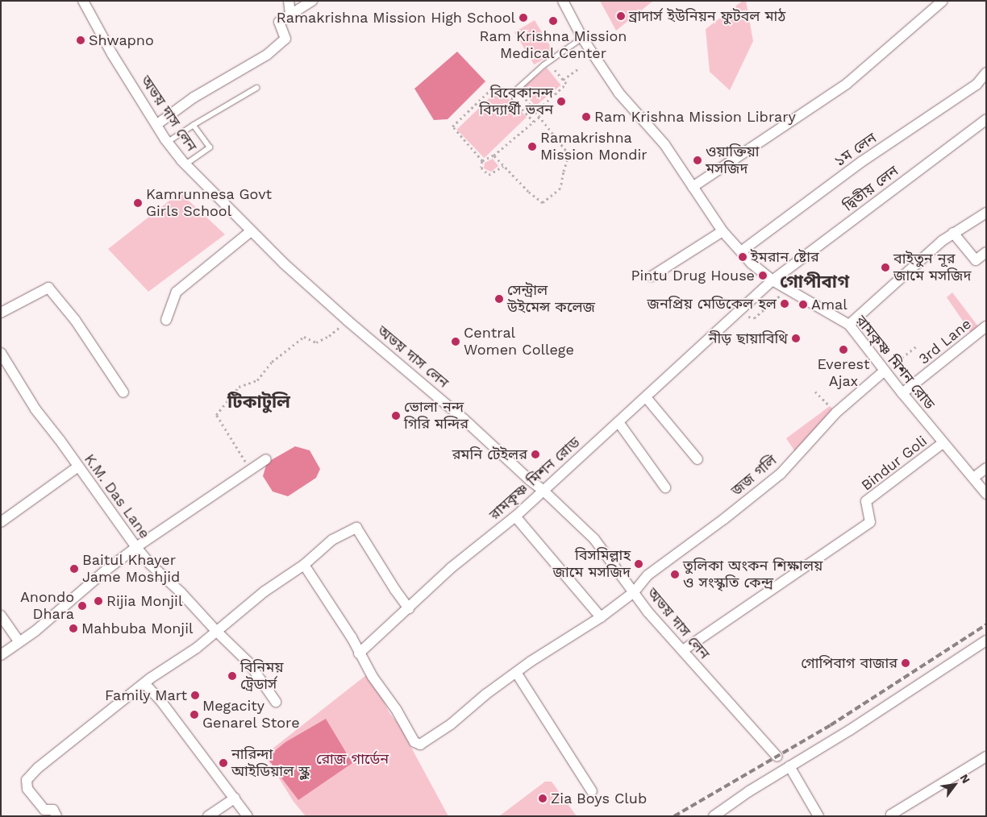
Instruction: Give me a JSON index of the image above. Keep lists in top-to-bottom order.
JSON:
{
  "streets": {
    "street": [
      "অভয় দাস লেন",
      "১ম লেন",
      "দ্বিতীয় লেন",
      "3rd Lane",
      "রামকৃষ্ণ মিশন রোড",
      "Bindur Goli",
      "জজ গলি",
      "K.M. Das Lane"
    ]
  },
  "crossings": [
    ["অভয় দাস লেন", "রামকৃষ্ণ মিশন রোড"],
    ["অভয় দাস লেন", "Bindur Goli"],
    ["অভয় দাস লেন", "জজ গলি"],
    ["১ম লেন", "রামকৃষ্ণ মিশন রোড"],
    ["দ্বিতীয় লেন", "রামকৃষ্ণ মিশন রোড"],
    ["3rd Lane", "রামকৃষ্ণ মিশন রোড"],
    ["রামকৃষ্ণ মিশন রোড", "Bindur Goli"],
    ["রামকৃষ্ণ মিশন রোড", "জজ গলি"]
  ],
  "districts": ["গোপীবাগ", "টিকাটুলি"],
  "parks": ["রোজ গার্ডেন"],
  "places": [
    "ব্রাদার্স ইউনিয়ন ফুটবল মাঠ",
    "Ramakrishna Mission High School",
    "Ram Krishna Mission Medical Center",
    "Shwapno",
    "বিবেকানন্দ বিদ্যার্থী ভবন",
    "Ram Krishna Mission Library",
    "Ramakrishna Mission Mondir",
    "ওয়াক্তিয়া মসজিদ",
    "Kamrunnesa Govt Girls School",
    "ইমরান ষ্টোর",
    "বাইতুন নূর জামে মসজিদ",
    "Pintu Drug House",
    "সেন্ট্রাল উইমেন্স কলেজ",
    "জনপ্রিয় মেডিকেল হল",
    "Amal",
    "নীড় ছায়াবিথি",
    "Central Women College",
    "Everest Ajax",
    "ভোলা নন্দ গিরি মন্দির",
    "রমনি টেইলর",
    "বিসমিল্লাহ জামে মসজিদ",
    "Baitul Khayer Jame Moshjid",
    "তুলিকা অংকন শিক্ষালয় ও সংস্কৃতি কেন্দ্র",
    "Rijia Monjil",
    "Anondo Dhara",
    "Mahbuba Monjil",
    "গোপিবাগ বাজার",
    "বিনিময় ট্রেডার্স",
    "Family Mart",
    "Megacity Genarel Store",
    "নারিন্দা আইডিয়াল স্কুল",
    "Zia Boys Club"
  ],
  "north": "top right"
}
